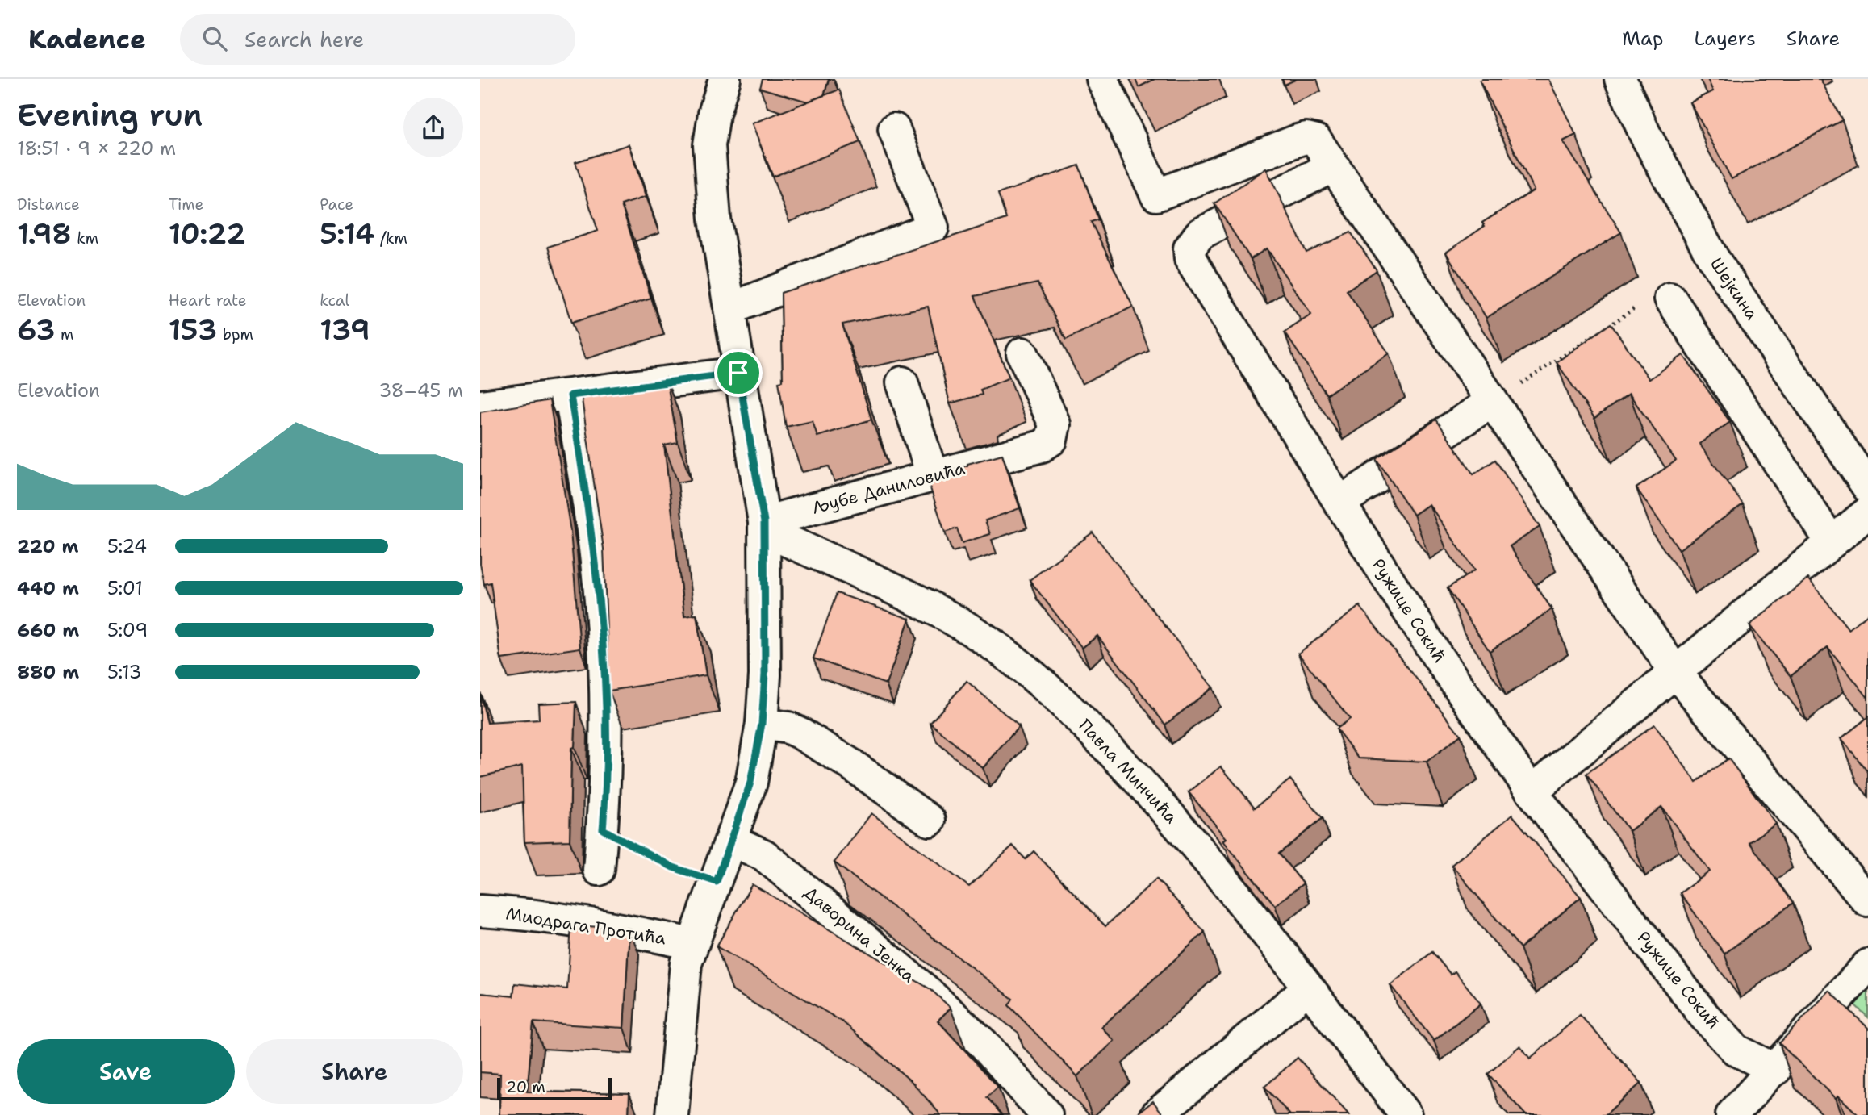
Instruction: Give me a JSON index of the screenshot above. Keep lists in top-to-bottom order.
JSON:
{
  "streets": {
    "street": [
      "Шејкина",
      "Љубе Даниловића",
      "Ружице Сокић",
      "Павла Минчића",
      "Миодрага Протића",
      "Даворина Јенка"
    ]
  },
  "crossings": [
    ["Љубе Даниловића", "Павла Минчића"]
  ],
  "scale_bar": "20 m",
  "page": {
    "header": "Kadence",
    "search": "Search here",
    "nav": ["Map", "Layers", "Share"],
    "heading": ["Evening run", "18:51 · 9 × 220 m"],
    "stats": [
      ["Distance", "1.98 km"],
      ["Time", "10:22"],
      ["Pace", "5:14 /km"],
      ["Elevation", "63 m"],
      ["Heart rate", "153 bpm"],
      ["kcal", "139"]
    ],
    "chart": ["Elevation", "38–45 m"],
    "list": [
      {
        "name": "220 m",
        "note": "5:24"
      },
      {
        "name": "440 m",
        "note": "5:01"
      },
      {
        "name": "660 m",
        "note": "5:09"
      },
      {
        "name": "880 m",
        "note": "5:13"
      }
    ],
    "buttons": ["Save", "Share"],
    "scale": "20 m"
  }
}
